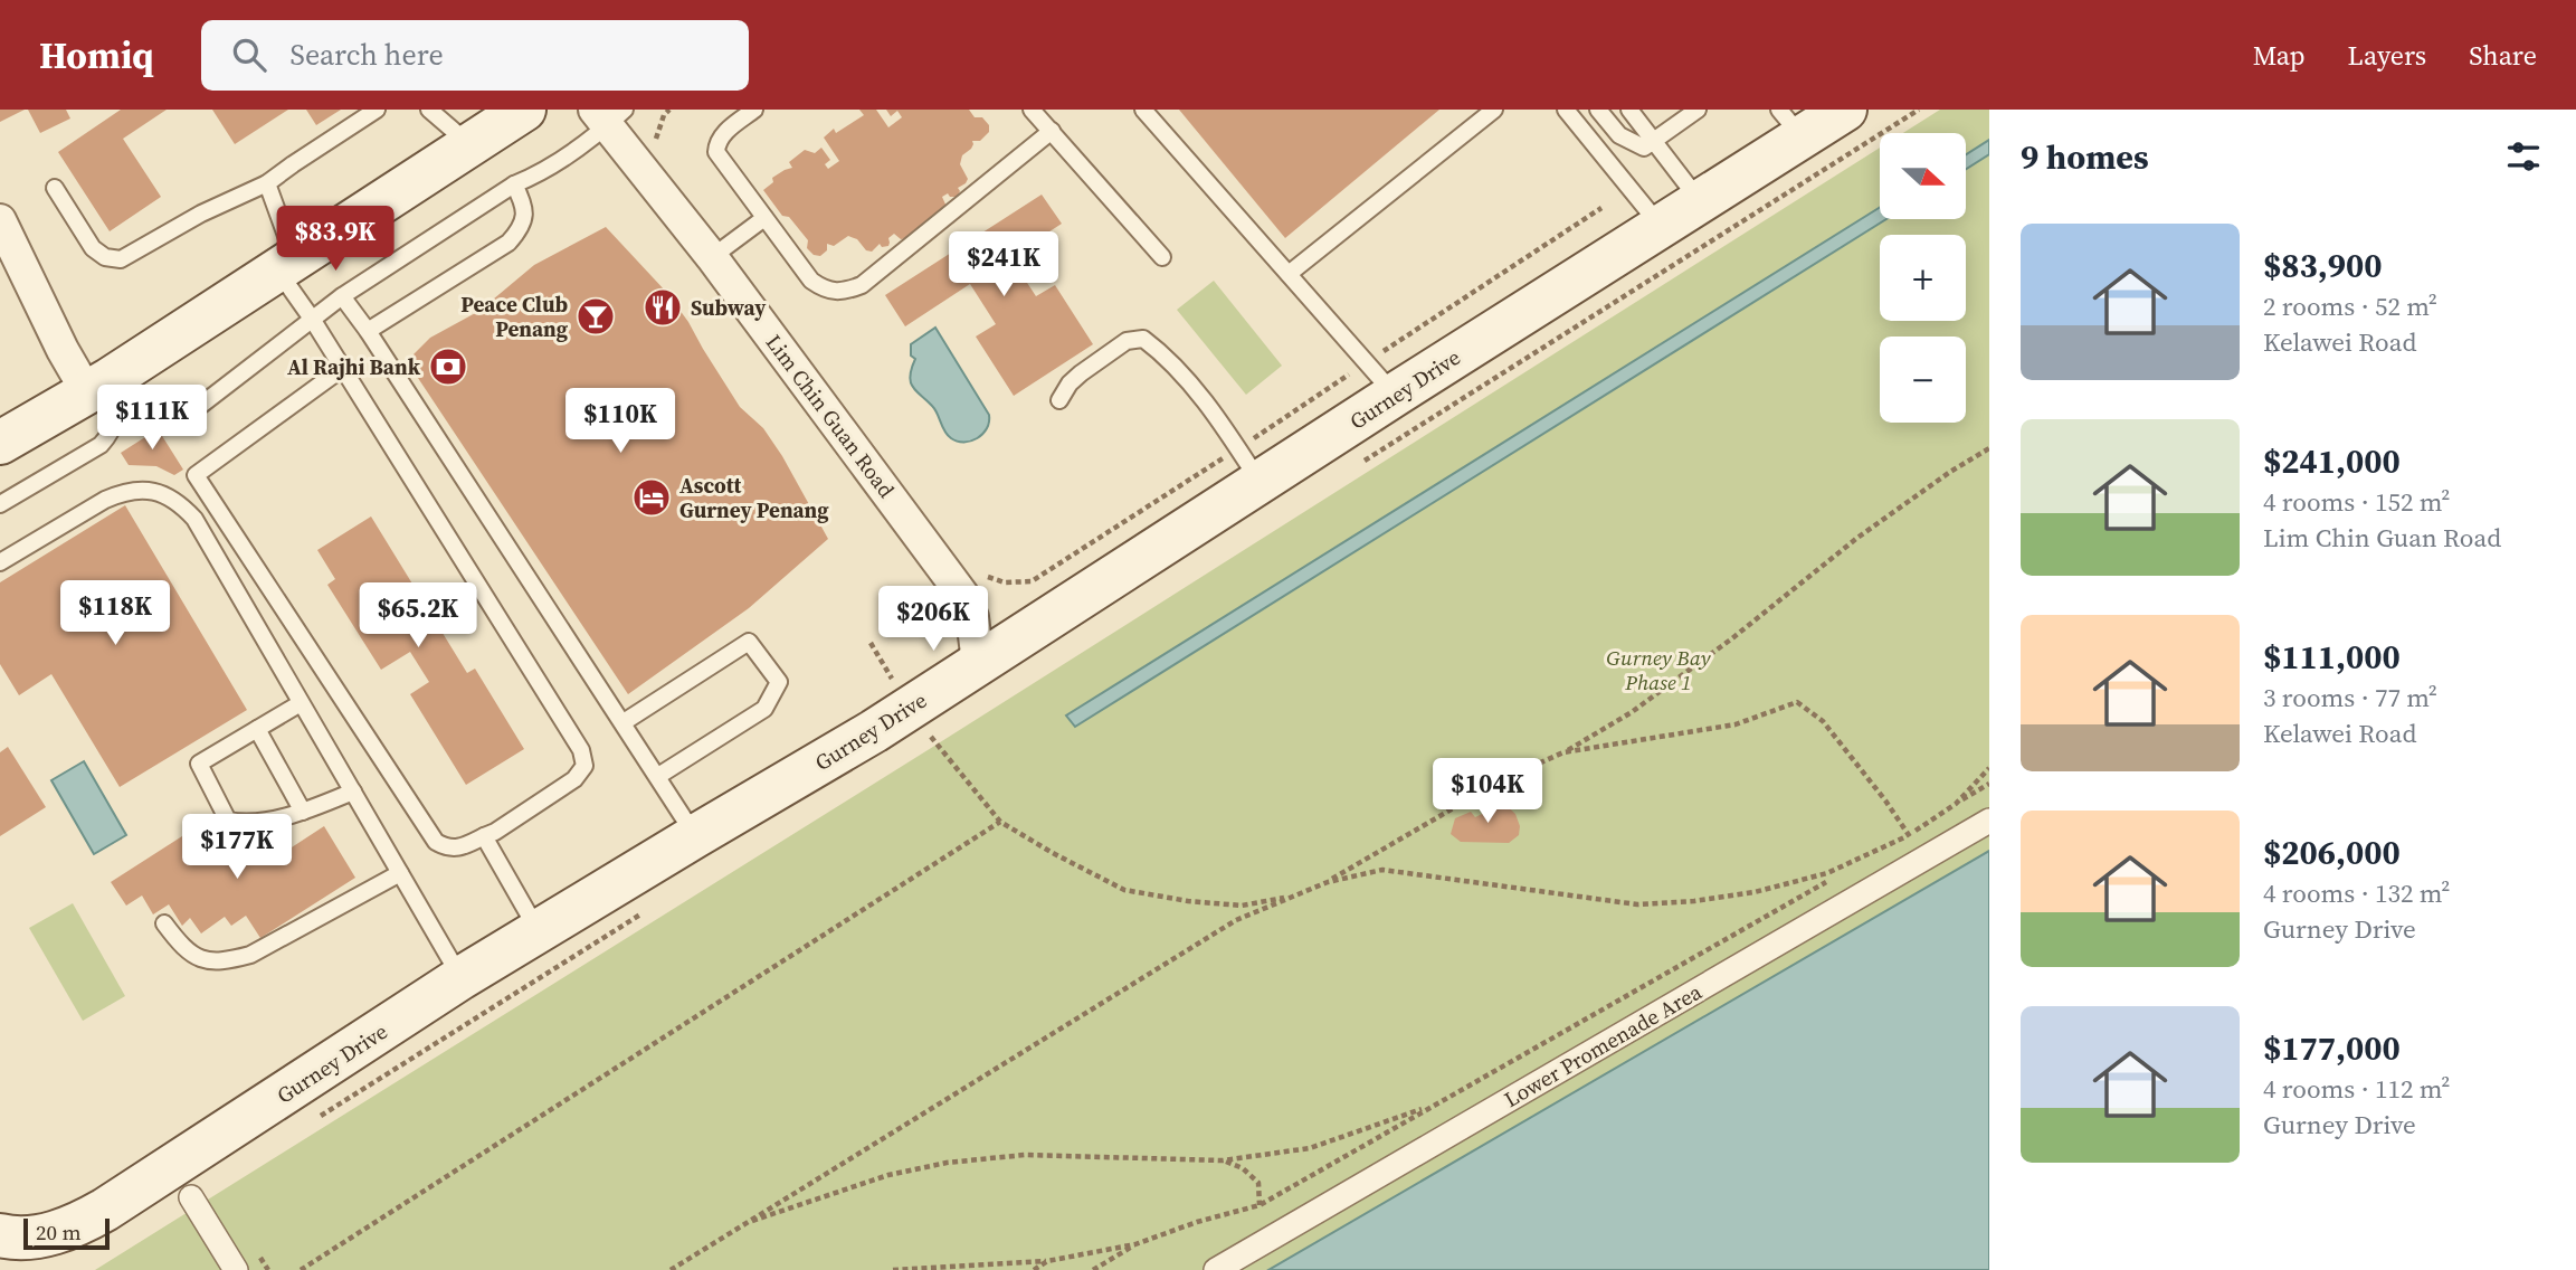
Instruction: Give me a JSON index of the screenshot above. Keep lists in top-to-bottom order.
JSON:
{
  "streets": {
    "main road": ["Gurney Drive"],
    "street": ["Lim Chin Guan Road", "Lower Promenade Area"]
  },
  "crossings": [
    ["Gurney Drive", "Lim Chin Guan Road"]
  ],
  "parks": ["Gurney Bay Phase 1"],
  "places": {
    "restaurant": ["Subway"],
    "bar": ["Peace Club Penang"],
    "bank": ["Al Rajhi Bank"],
    "hotel": ["Ascott Gurney Penang"]
  },
  "scale_bar": "20 m",
  "north": "right",
  "page": {
    "header": "Homiq",
    "search": "Search here",
    "nav": ["Map", "Layers", "Share"],
    "heading": "9 homes",
    "map_buttons": ["+", "−"],
    "list": [
      {
        "name": "$83,900",
        "note": "2 rooms · 52 m² · Kelawei Road"
      },
      {
        "name": "$241,000",
        "note": "4 rooms · 152 m² · Lim Chin Guan Road"
      },
      {
        "name": "$111,000",
        "note": "3 rooms · 77 m² · Kelawei Road"
      },
      {
        "name": "$206,000",
        "note": "4 rooms · 132 m² · Gurney Drive"
      },
      {
        "name": "$177,000",
        "note": "4 rooms · 112 m² · Gurney Drive"
      }
    ],
    "price": [
      "$83.9K",
      "$241K",
      "$111K",
      "$110K",
      "$118K",
      "$65.2K",
      "$206K",
      "$104K",
      "$177K"
    ],
    "scale": "20 m"
  }
}
